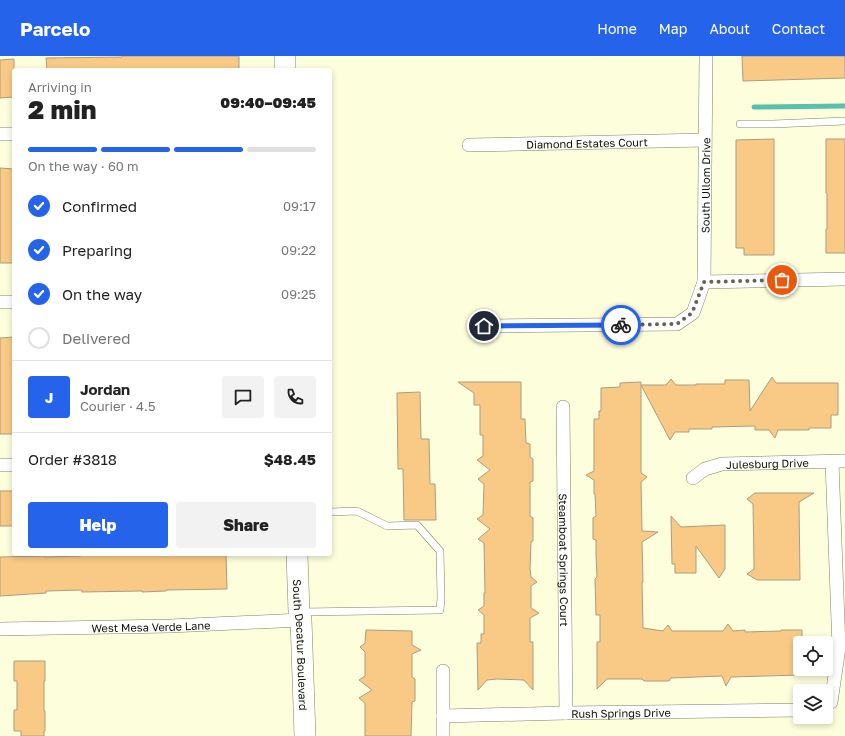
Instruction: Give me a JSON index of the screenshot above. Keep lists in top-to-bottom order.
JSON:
{
  "streets": {
    "main road": ["South Decatur Boulevard"],
    "street": [
      "Diamond Estates Court",
      "South Ullom Drive",
      "Julesburg Drive",
      "Steamboat Springs Court",
      "West Mesa Verde Lane",
      "Rush Springs Drive"
    ]
  },
  "crossings": [
    ["Diamond Estates Court", "South Ullom Drive"],
    ["Steamboat Springs Court", "Rush Springs Drive"],
    ["West Mesa Verde Lane", "South Decatur Boulevard"]
  ],
  "page": {
    "header": "Parcelo",
    "nav": [
      "Home",
      "Map",
      "About",
      "Contact"
    ],
    "heading": ["2 min", "Arriving in", "09:40–09:45"],
    "panel": [
      "Jordan",
      "Courier · 4.5",
      "Order #3818",
      "$48.45"
    ],
    "bar": "On the way · 60 m",
    "list": [
      ["Confirmed", "09:17"],
      ["Preparing", "09:22"],
      ["On the way", "09:25"],
      "Delivered"
    ],
    "round": "J",
    "buttons": ["Help", "Share"]
  }
}
